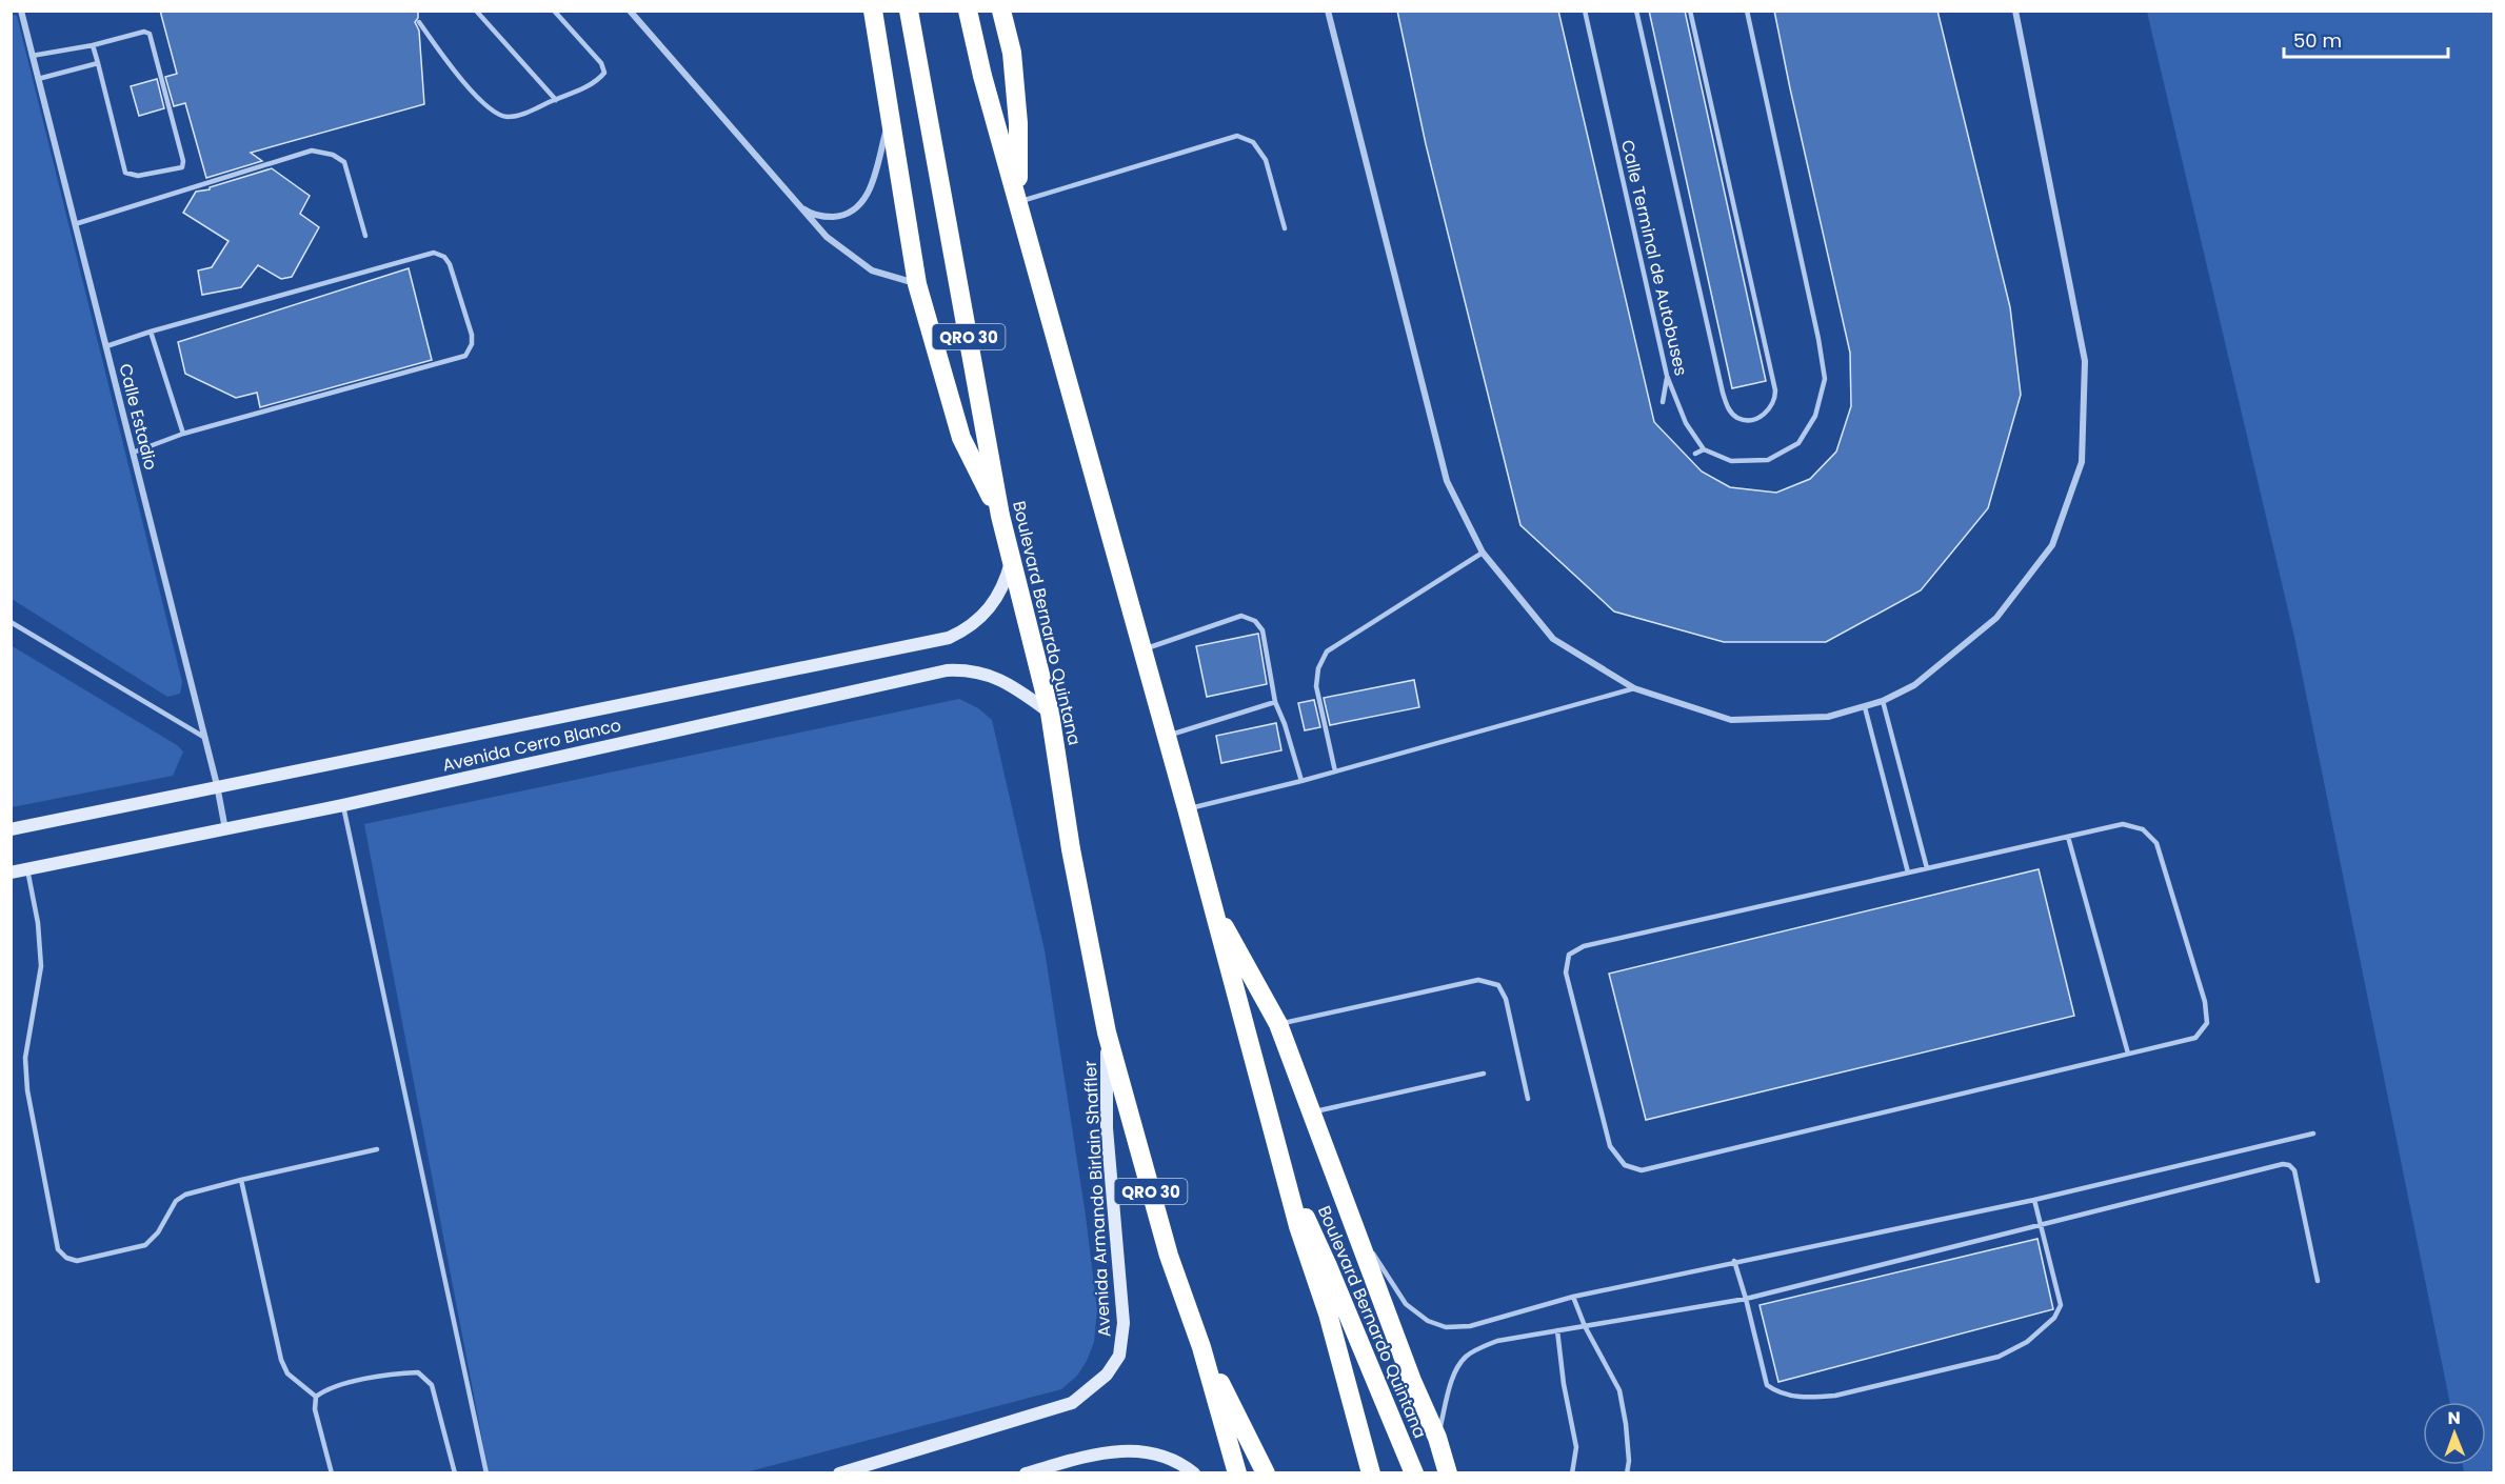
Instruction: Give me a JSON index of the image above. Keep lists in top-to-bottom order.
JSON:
{
  "streets": {
    "highway": ["QRO 30", "Boulevard Bernardo Quintana"],
    "main road": ["Avenida Cerro Blanco", "Avenida Armando Birlain Shaffler"],
    "street": ["Calle Estadio"],
    "lane": ["Calle Terminal de Autobuses"]
  },
  "crossings": [
    ["Calle Estadio", "Avenida Cerro Blanco"],
    ["Boulevard Bernardo Quintana", "Avenida Cerro Blanco"],
    ["Boulevard Bernardo Quintana", "Avenida Armando Birlain Shaffler"]
  ],
  "scale_bar": "50 m",
  "north": "top"
}
